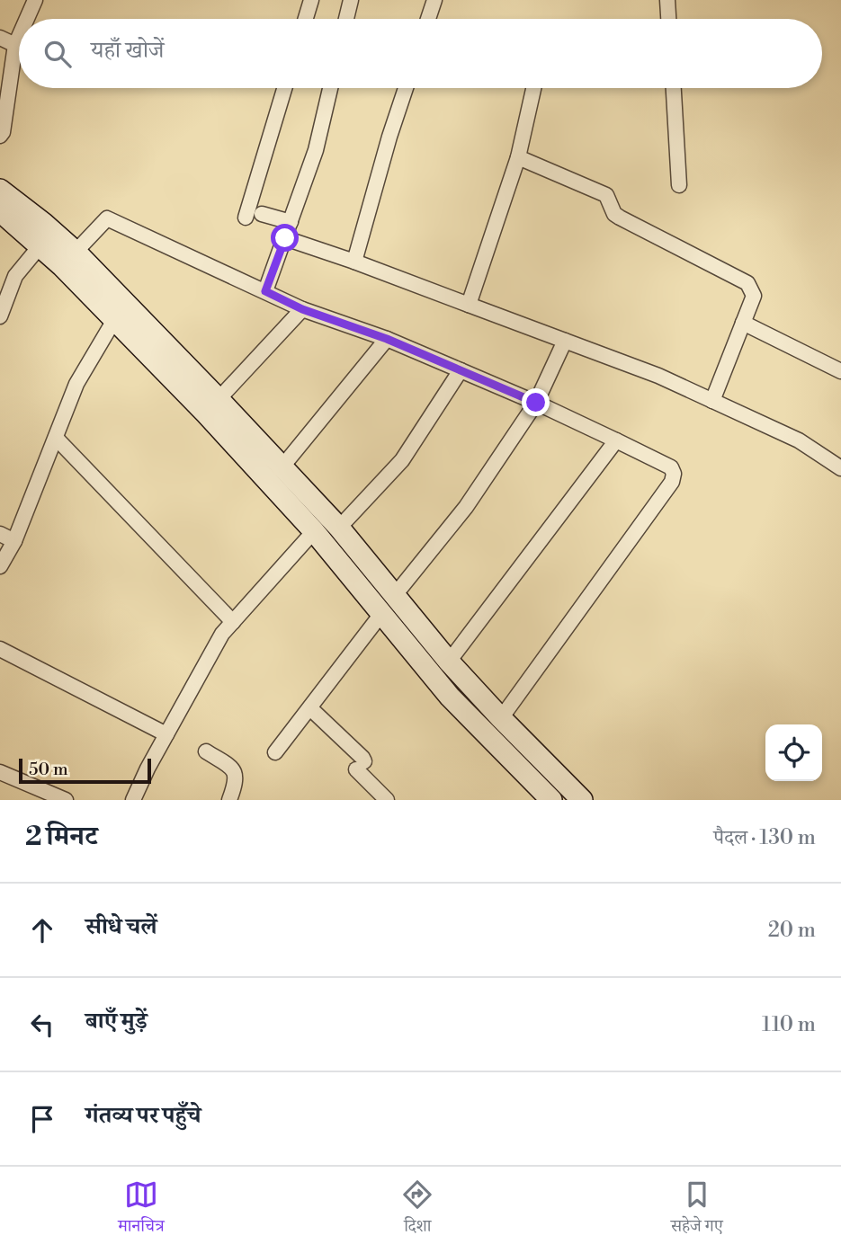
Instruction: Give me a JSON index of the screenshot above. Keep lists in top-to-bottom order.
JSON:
{
  "scale_bar": "50 m",
  "page": {
    "search": "यहाँ खोजें",
    "scale": "50 m",
    "heading": ["2 मिनट", "पैदल · 130 m"],
    "list": [
      ["सीधे चलें", "20 m"],
      ["बाएँ मुड़ें", "110 m"],
      "गंतव्य पर पहुँचे"
    ],
    "nav": ["मानचित्र", "दिशा", "सहेजे गए"]
  }
}
